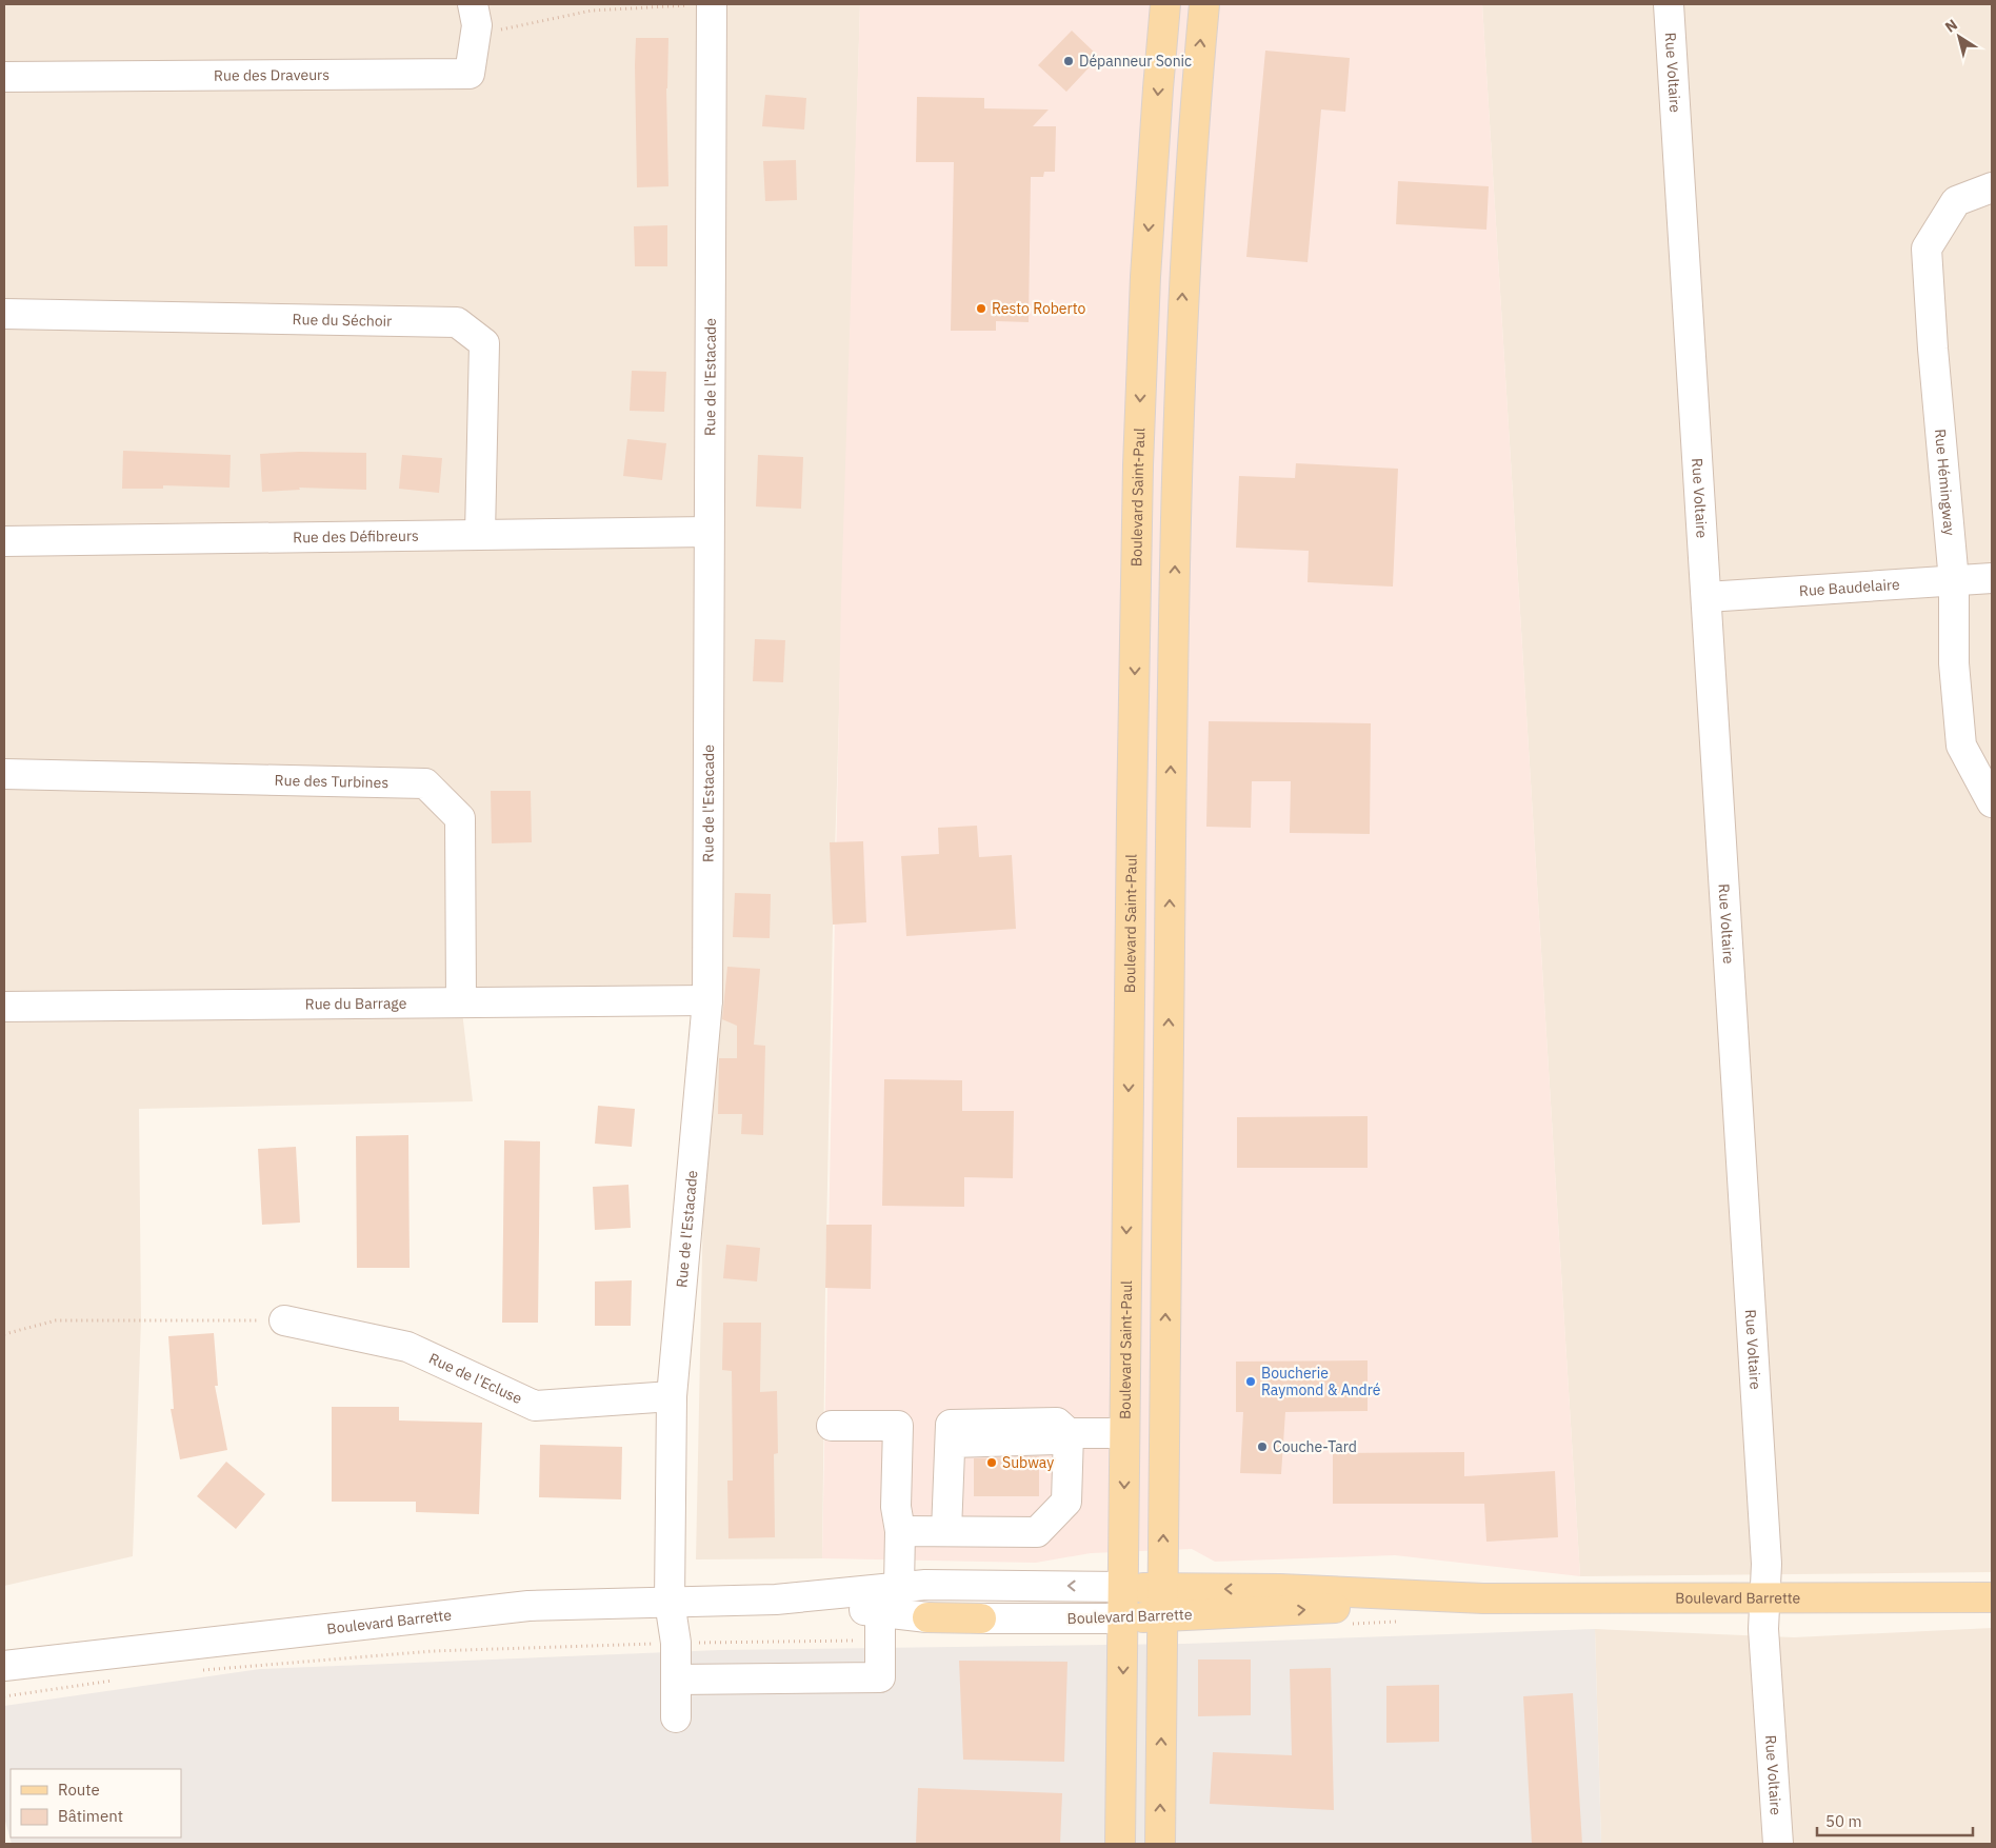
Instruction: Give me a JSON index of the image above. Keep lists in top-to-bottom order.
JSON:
{
  "streets": {
    "main road": ["Boulevard Saint-Paul", "Boulevard Barrette"],
    "street": [
      "Rue Voltaire",
      "Rue des Draveurs",
      "Rue du Séchoir",
      "Rue de l'Estacade",
      "Rue Hémingway",
      "Rue des Défibreurs",
      "Rue Baudelaire",
      "Rue des Turbines",
      "Rue du Barrage",
      "Rue de l'Ecluse"
    ]
  },
  "crossings": [
    ["Rue Voltaire", "Rue Baudelaire"],
    ["Rue Voltaire", "Boulevard Barrette"],
    ["Rue du Séchoir", "Rue des Défibreurs"],
    ["Rue de l'Estacade", "Rue des Défibreurs"],
    ["Rue de l'Estacade", "Rue du Barrage"],
    ["Rue de l'Estacade", "Rue de l'Ecluse"],
    ["Rue de l'Estacade", "Boulevard Barrette"],
    ["Rue Hémingway", "Rue Baudelaire"],
    ["Boulevard Saint-Paul", "Boulevard Barrette"],
    ["Rue des Turbines", "Rue du Barrage"]
  ],
  "places": [
    "Dépanneur Sonic",
    "Resto Roberto",
    "Boucherie Raymond & André",
    "Couche-Tard",
    "Subway"
  ],
  "legend": ["Route", "Bâtiment"],
  "scale_bar": "50 m",
  "north": "top left"
}
